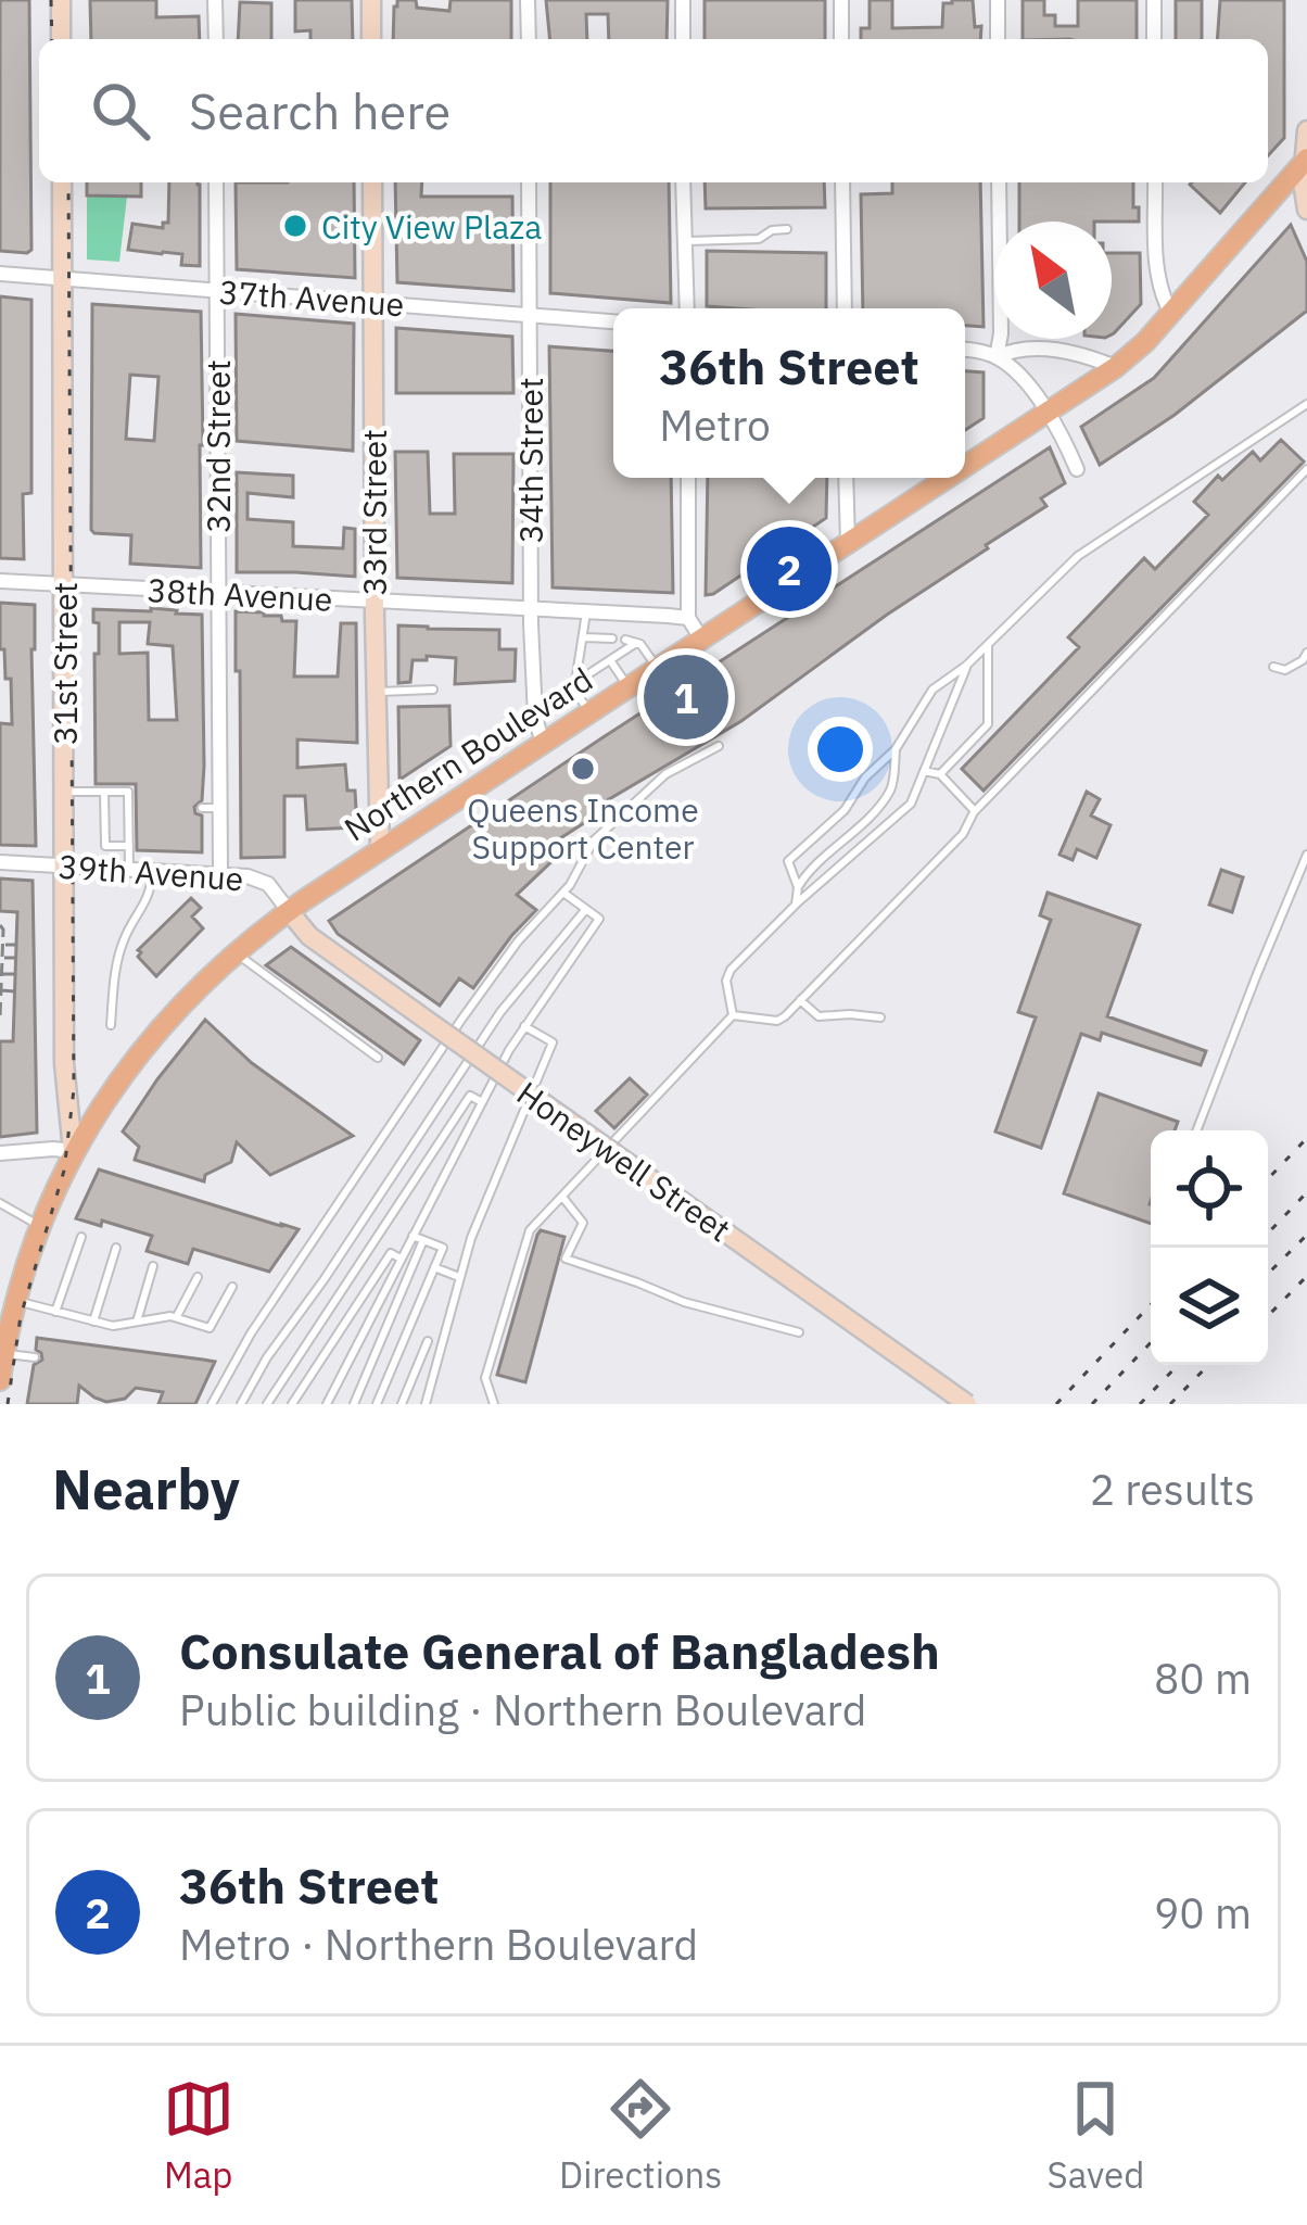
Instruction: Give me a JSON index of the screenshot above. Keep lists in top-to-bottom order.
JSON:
{
  "streets": {
    "main road": [
      "33rd Street",
      "31st Street",
      "Northern Boulevard",
      "Honeywell Street"
    ],
    "street": [
      "37th Avenue",
      "32nd Street",
      "34th Street",
      "38th Avenue",
      "39th Avenue"
    ]
  },
  "crossings": [
    ["37th Avenue", "32nd Street"],
    ["37th Avenue", "34th Street"],
    ["37th Avenue", "33rd Street"],
    ["37th Avenue", "31st Street"],
    ["32nd Street", "38th Avenue"],
    ["32nd Street", "39th Avenue"],
    ["34th Street", "38th Avenue"],
    ["34th Street", "Northern Boulevard"],
    ["33rd Street", "38th Avenue"],
    ["33rd Street", "Northern Boulevard"],
    ["38th Avenue", "31st Street"],
    ["31st Street", "Northern Boulevard"],
    ["31st Street", "39th Avenue"],
    ["Northern Boulevard", "39th Avenue"],
    ["Northern Boulevard", "Honeywell Street"],
    ["39th Avenue", "Honeywell Street"]
  ],
  "places": ["City View Plaza", "Queens Income Support Center"],
  "north": "top left",
  "page": {
    "search": "Search here",
    "popup": ["36th Street", "Metro"],
    "pins": ["2", "1"],
    "heading": ["Nearby", "2 results"],
    "list": [
      {
        "mark": "1",
        "name": "Consulate General of Bangladesh",
        "note": "Public building · Northern Boulevard",
        "value": "80 m"
      },
      {
        "mark": "2",
        "name": "36th Street",
        "note": "Metro · Northern Boulevard",
        "value": "90 m"
      }
    ],
    "nav": ["Map", "Directions", "Saved"]
  }
}
